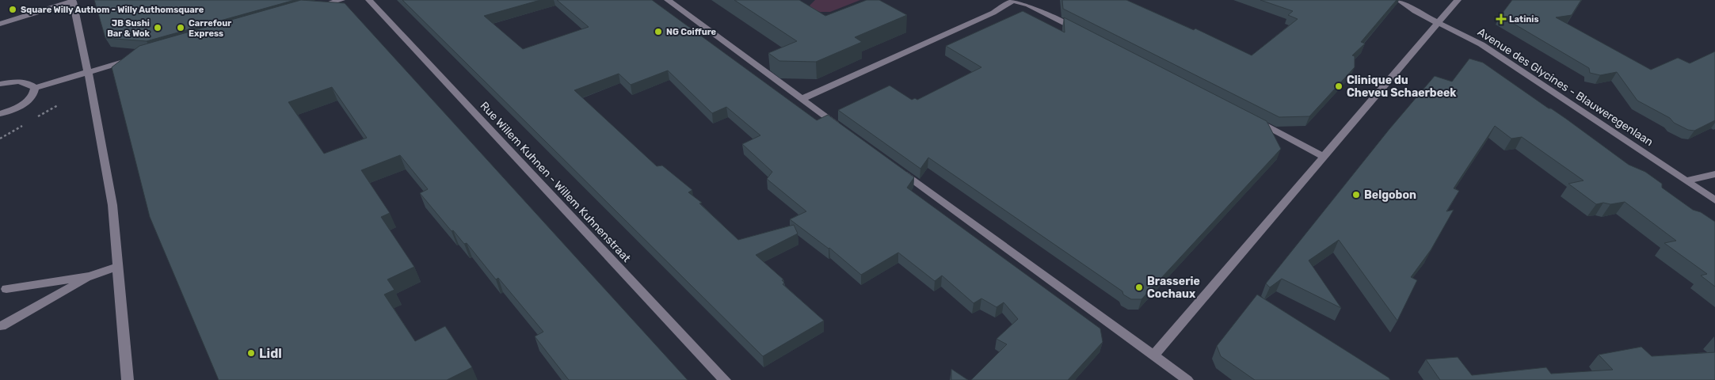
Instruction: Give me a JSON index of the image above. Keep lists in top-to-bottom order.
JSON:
{
  "streets": {
    "street": ["Avenue des Glycines - Blauweregenlaan", "Rue Willem Kuhnen - Willem Kuhnenstraat"]
  },
  "places": {
    "other": [
      "Square Willy Authom - Willy Authomsquare",
      "JB Sushi Bar & Wok",
      "Carrefour Express",
      "NG Coiffure",
      "Clinique du Cheveu Schaerbeek",
      "Belgobon",
      "Brasserie Cochaux",
      "Lidl"
    ],
    "health": ["Latinis"]
  }
}
